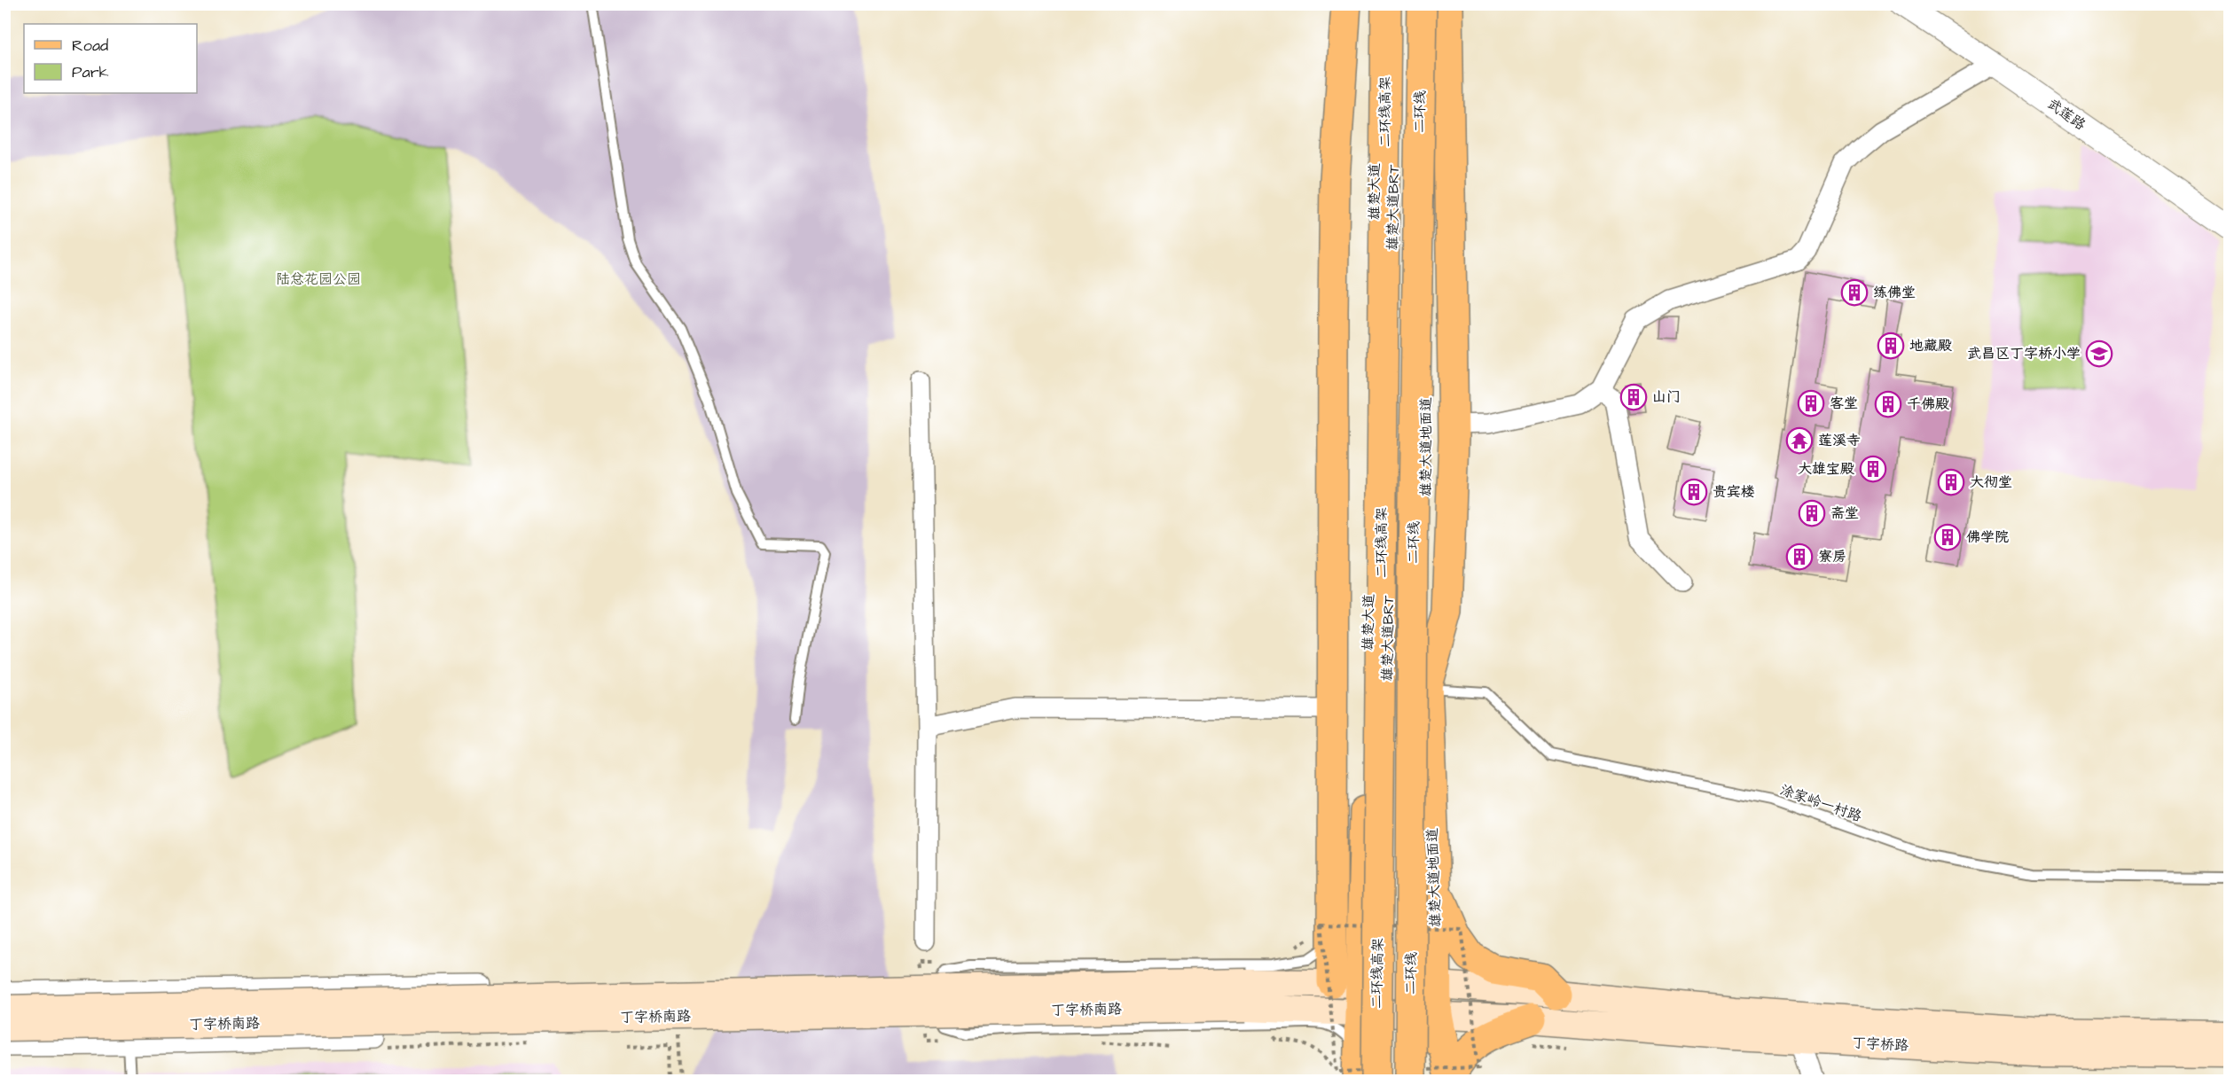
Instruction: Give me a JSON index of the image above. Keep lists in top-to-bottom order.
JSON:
{
  "streets": {
    "main road": [
      "二环线高架",
      "二环线",
      "雄楚大道",
      "雄楚大道地面道",
      "丁字桥南路",
      "丁字桥路"
    ],
    "street": ["武莲路"],
    "lane": ["涂家岭一村路"]
  },
  "crossings": [
    ["雄楚大道", "丁字桥南路"],
    ["雄楚大道地面道", "涂家岭一村路"],
    ["雄楚大道地面道", "丁字桥路"],
    ["丁字桥南路", "丁字桥路"]
  ],
  "parks": ["陆总花园公园"],
  "places": {
    "building": [
      "练佛堂",
      "地藏殿",
      "山门",
      "客堂",
      "千佛殿",
      "大雄宝殿",
      "大彻堂",
      "贵宾楼",
      "斋堂",
      "佛学院",
      "寮房"
    ],
    "school or university": ["武昌区丁字桥小学"],
    "temple": ["莲溪寺"]
  },
  "legend": ["Road", "Park"]
}
